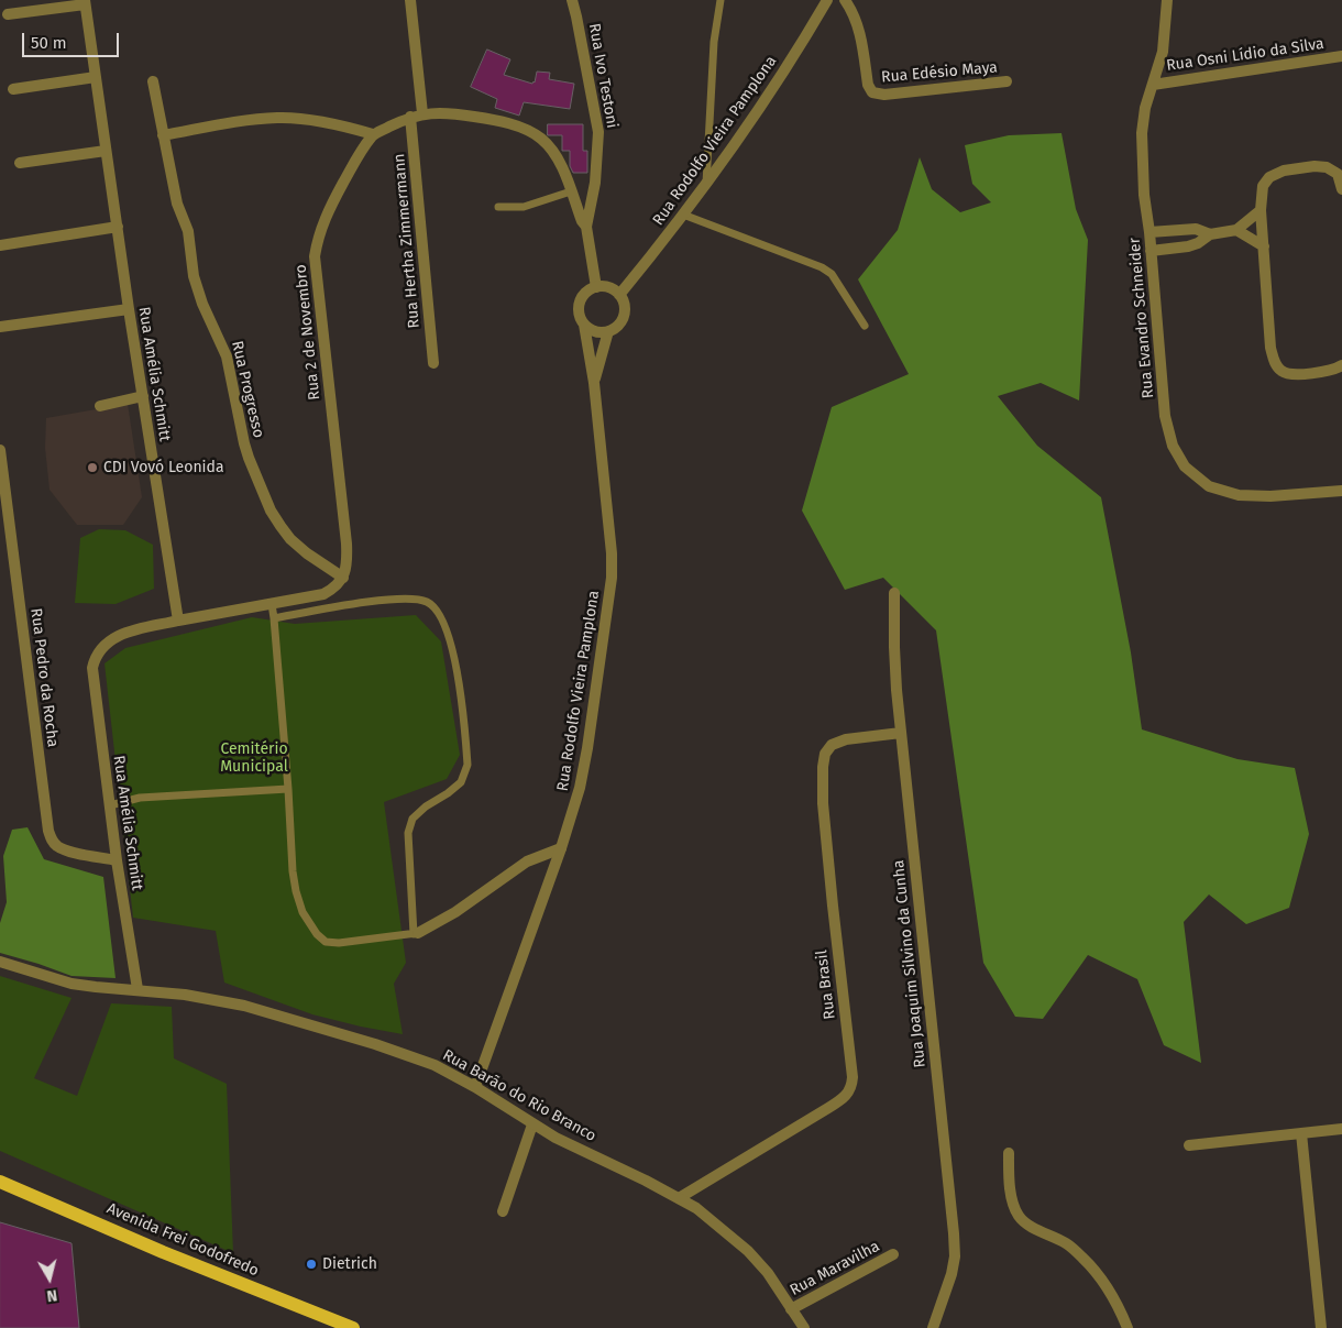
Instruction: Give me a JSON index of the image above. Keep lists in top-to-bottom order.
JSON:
{
  "streets": {
    "main road": ["Avenida Frei Godofredo"],
    "street": [
      "Rua Osni Lídio da Silva",
      "Rua Edésio Maya",
      "Rua Ivo Testoni",
      "Rua Rodolfo Vieira Pamplona",
      "Rua Hertha Zimmermann",
      "Rua Evandro Schneider",
      "Rua 2 de Novembro",
      "Rua Amélia Schmitt",
      "Rua Progresso",
      "Rua Pedro da Rocha",
      "Rua Joaquim Silvino da Cunha",
      "Rua Brasil",
      "Rua Barão do Rio Branco",
      "Rua Maravilha"
    ]
  },
  "crossings": [
    ["Rua Osni Lídio da Silva", "Rua Evandro Schneider"],
    ["Rua Ivo Testoni", "Rua Rodolfo Vieira Pamplona"],
    ["Rua Ivo Testoni", "Rua 2 de Novembro"],
    ["Rua Rodolfo Vieira Pamplona", "Rua Barão do Rio Branco"],
    ["Rua Hertha Zimmermann", "Rua 2 de Novembro"],
    ["Rua 2 de Novembro", "Rua Progresso"],
    ["Rua Amélia Schmitt", "Rua Pedro da Rocha"],
    ["Rua Amélia Schmitt", "Rua Barão do Rio Branco"],
    ["Rua Joaquim Silvino da Cunha", "Rua Brasil"],
    ["Rua Brasil", "Rua Barão do Rio Branco"],
    ["Rua Barão do Rio Branco", "Rua Maravilha"]
  ],
  "parks": ["Cemitério Municipal"],
  "places": ["CDI Vovó Leonida", "Dietrich"],
  "scale_bar": "50 m",
  "north": "bottom"
}
